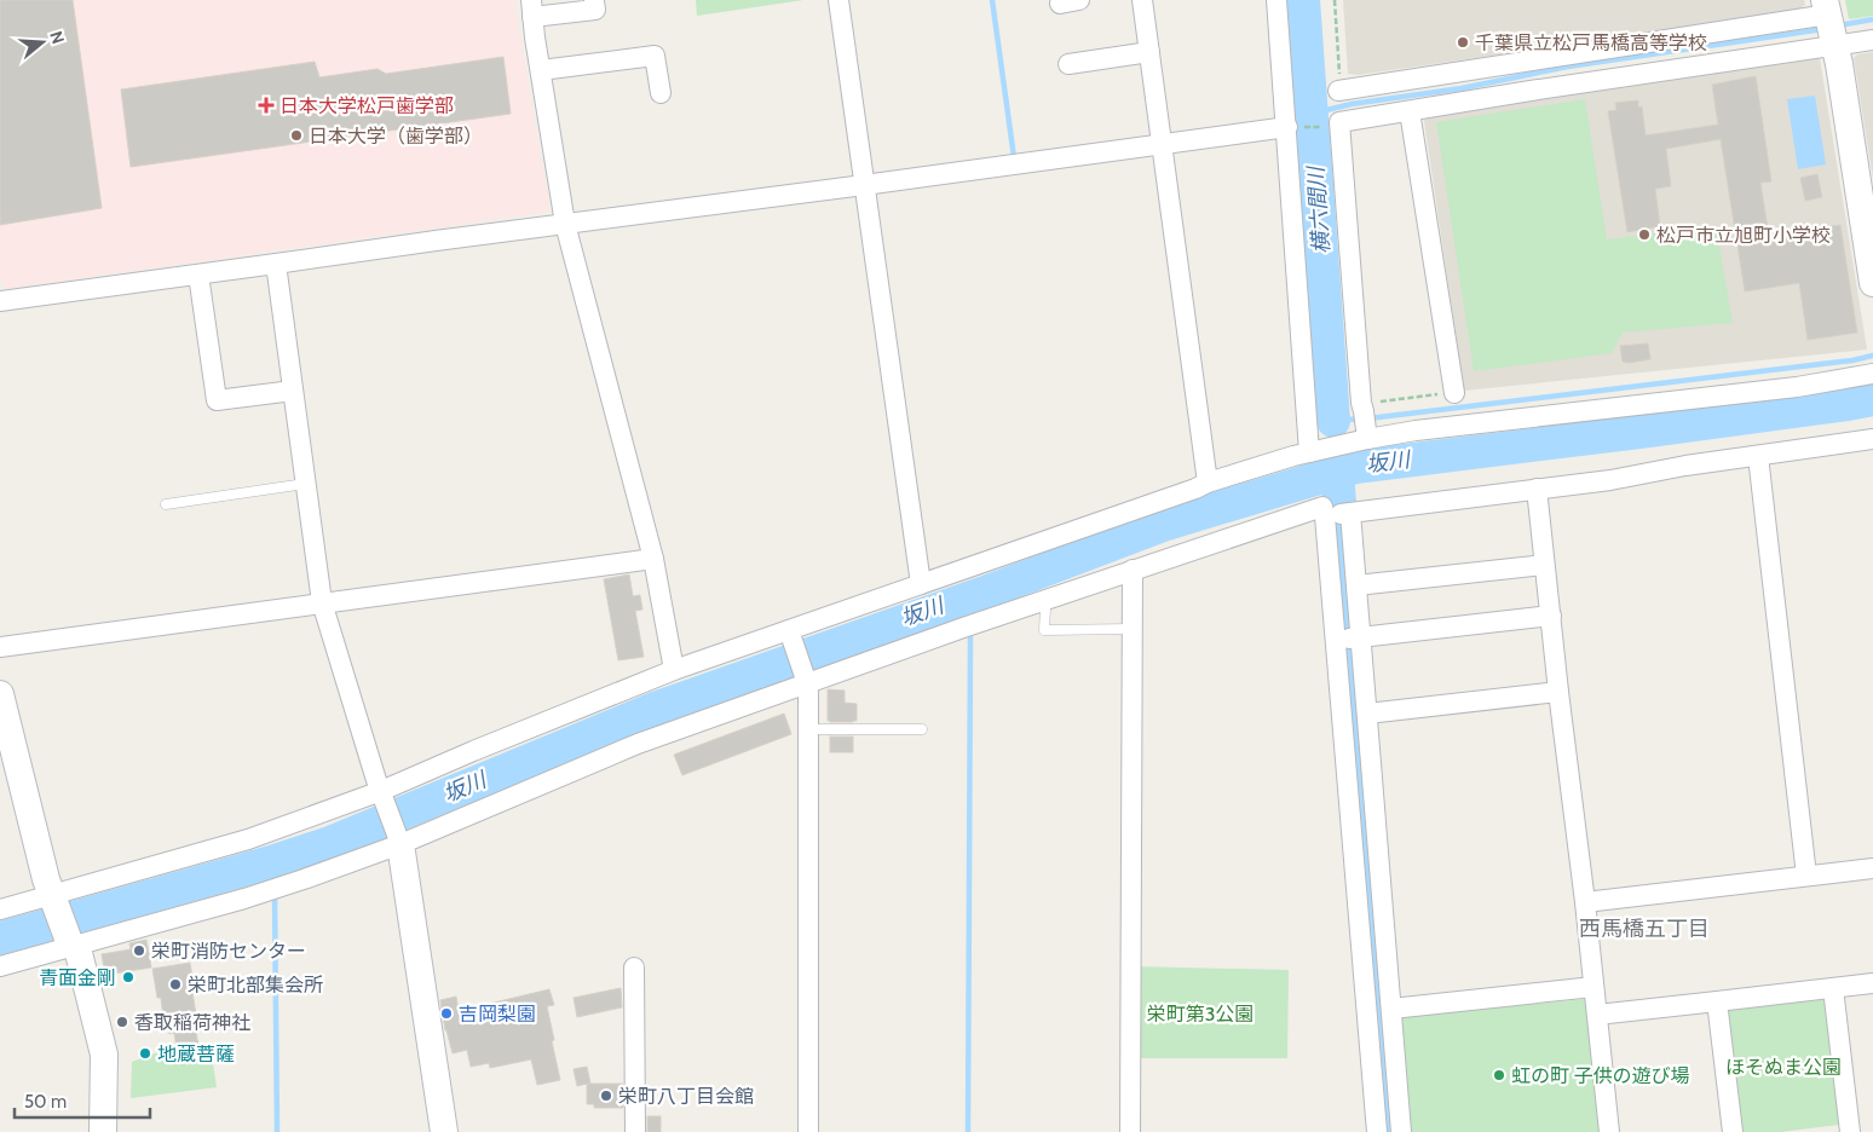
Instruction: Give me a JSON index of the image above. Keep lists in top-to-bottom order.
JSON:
{
  "districts": ["西馬橋五丁目"],
  "water": ["横六間川", "坂川"],
  "parks": ["栄町第3公園", "ほそぬま公園"],
  "places": {
    "other": [
      "千葉県立松戸馬橋高等学校",
      "日本大学（歯学部）",
      "松戸市立旭町小学校",
      "栄町消防センター",
      "青面金剛",
      "栄町北部集会所",
      "吉岡梨園",
      "香取稲荷神社",
      "地蔵菩薩",
      "虹の町 子供の遊び場",
      "栄町八丁目会館"
    ],
    "health": ["日本大学松戸歯学部"]
  },
  "scale_bar": "50 m",
  "north": "right"
}
